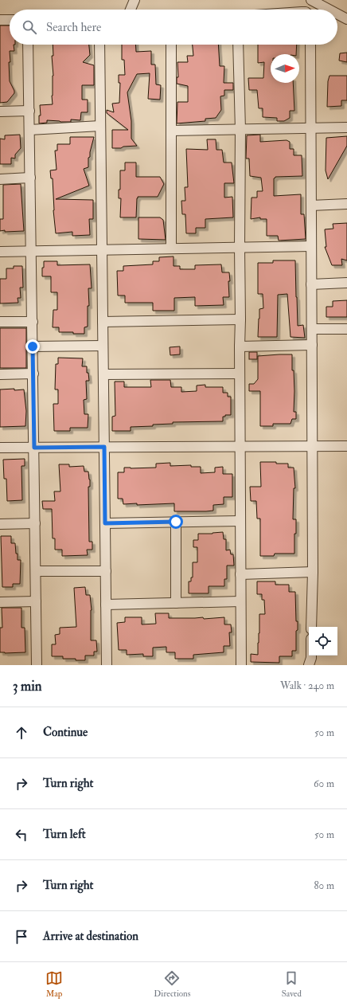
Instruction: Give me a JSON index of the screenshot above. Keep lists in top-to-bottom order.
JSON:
{
  "north": "right",
  "page": {
    "search": "Search here",
    "heading": ["3 min", "Walk · 240 m"],
    "list": [
      ["Continue", "50 m"],
      ["Turn right", "60 m"],
      ["Turn left", "50 m"],
      ["Turn right", "80 m"],
      "Arrive at destination"
    ],
    "nav": ["Map", "Directions", "Saved"]
  }
}
